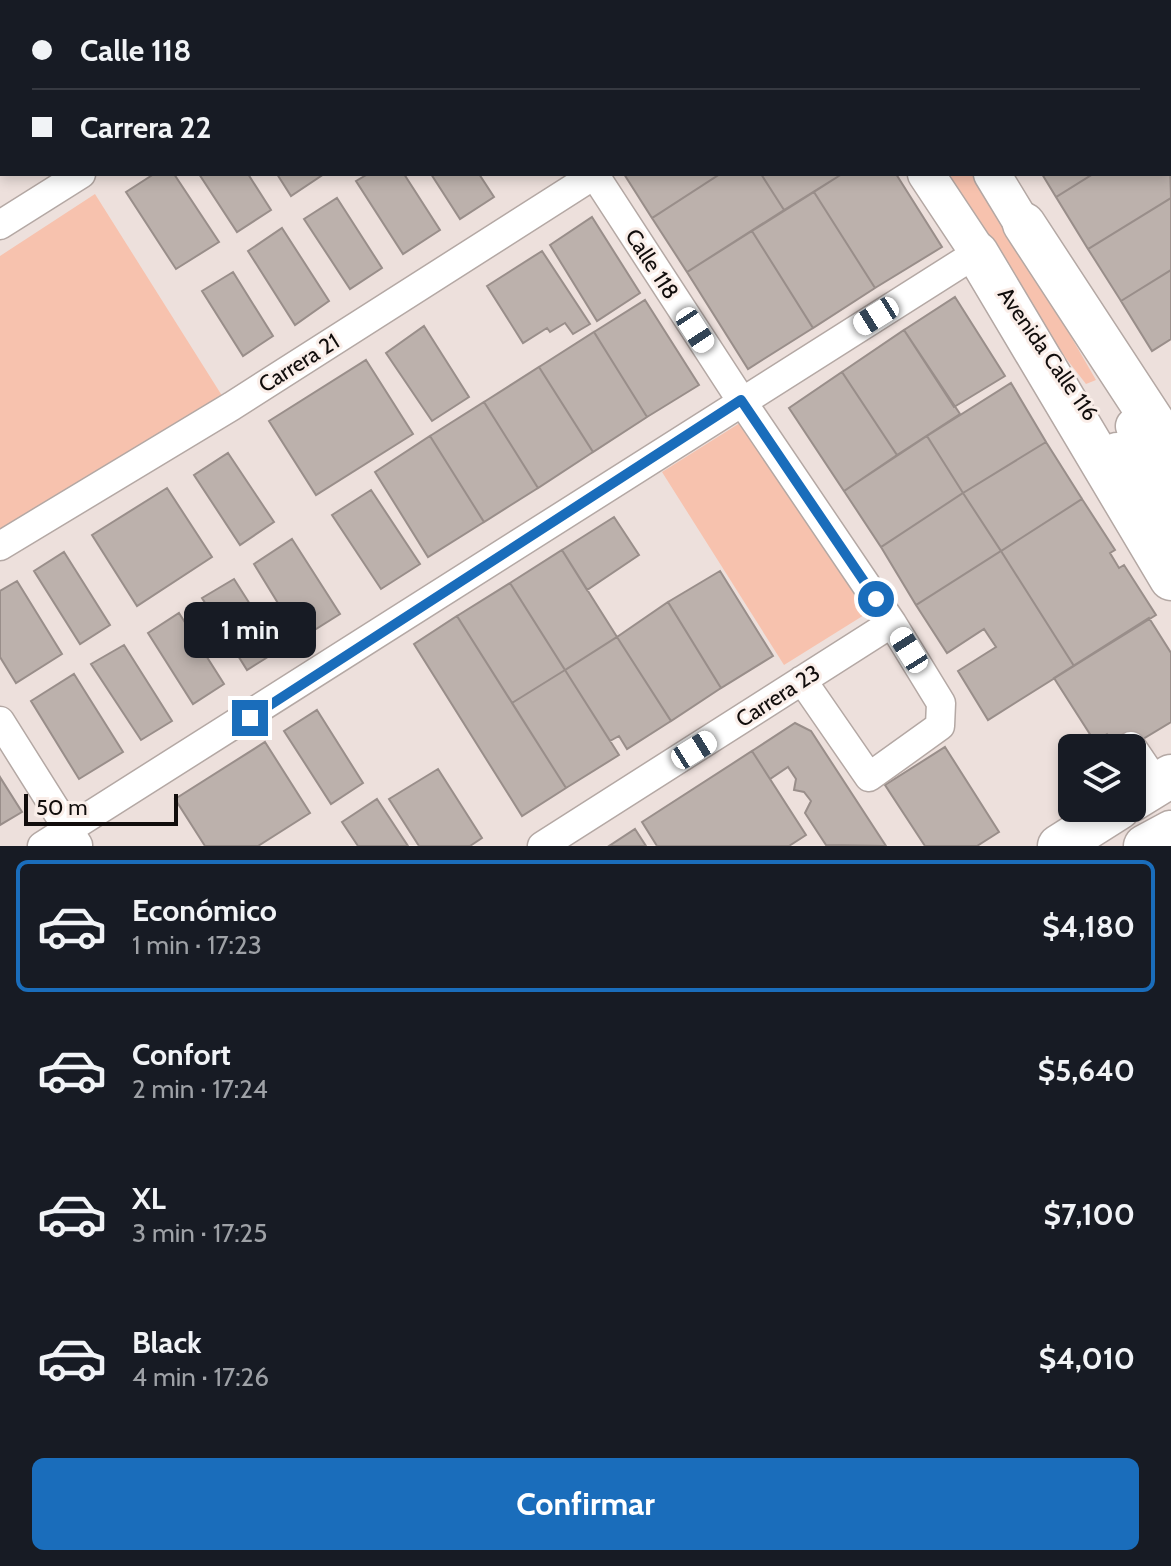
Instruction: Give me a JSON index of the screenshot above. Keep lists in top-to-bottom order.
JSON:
{
  "streets": {
    "main road": ["Avenida Calle 116"],
    "street": ["Calle 118", "Carrera 21", "Carrera 23"]
  },
  "crossings": [
    ["Calle 118", "Carrera 23"]
  ],
  "scale_bar": "50 m",
  "page": {
    "banner": ["Calle 118", "Carrera 22"],
    "bubble": "1 min",
    "scale": "50 m",
    "list": [
      {
        "name": "Económico",
        "note": "1 min · 17:23",
        "value": "$4,180"
      },
      {
        "name": "Confort",
        "note": "2 min · 17:24",
        "value": "$5,640"
      },
      {
        "name": "XL",
        "note": "3 min · 17:25",
        "value": "$7,100"
      },
      {
        "name": "Black",
        "note": "4 min · 17:26",
        "value": "$4,010"
      }
    ],
    "buttons": "Confirmar"
  }
}
